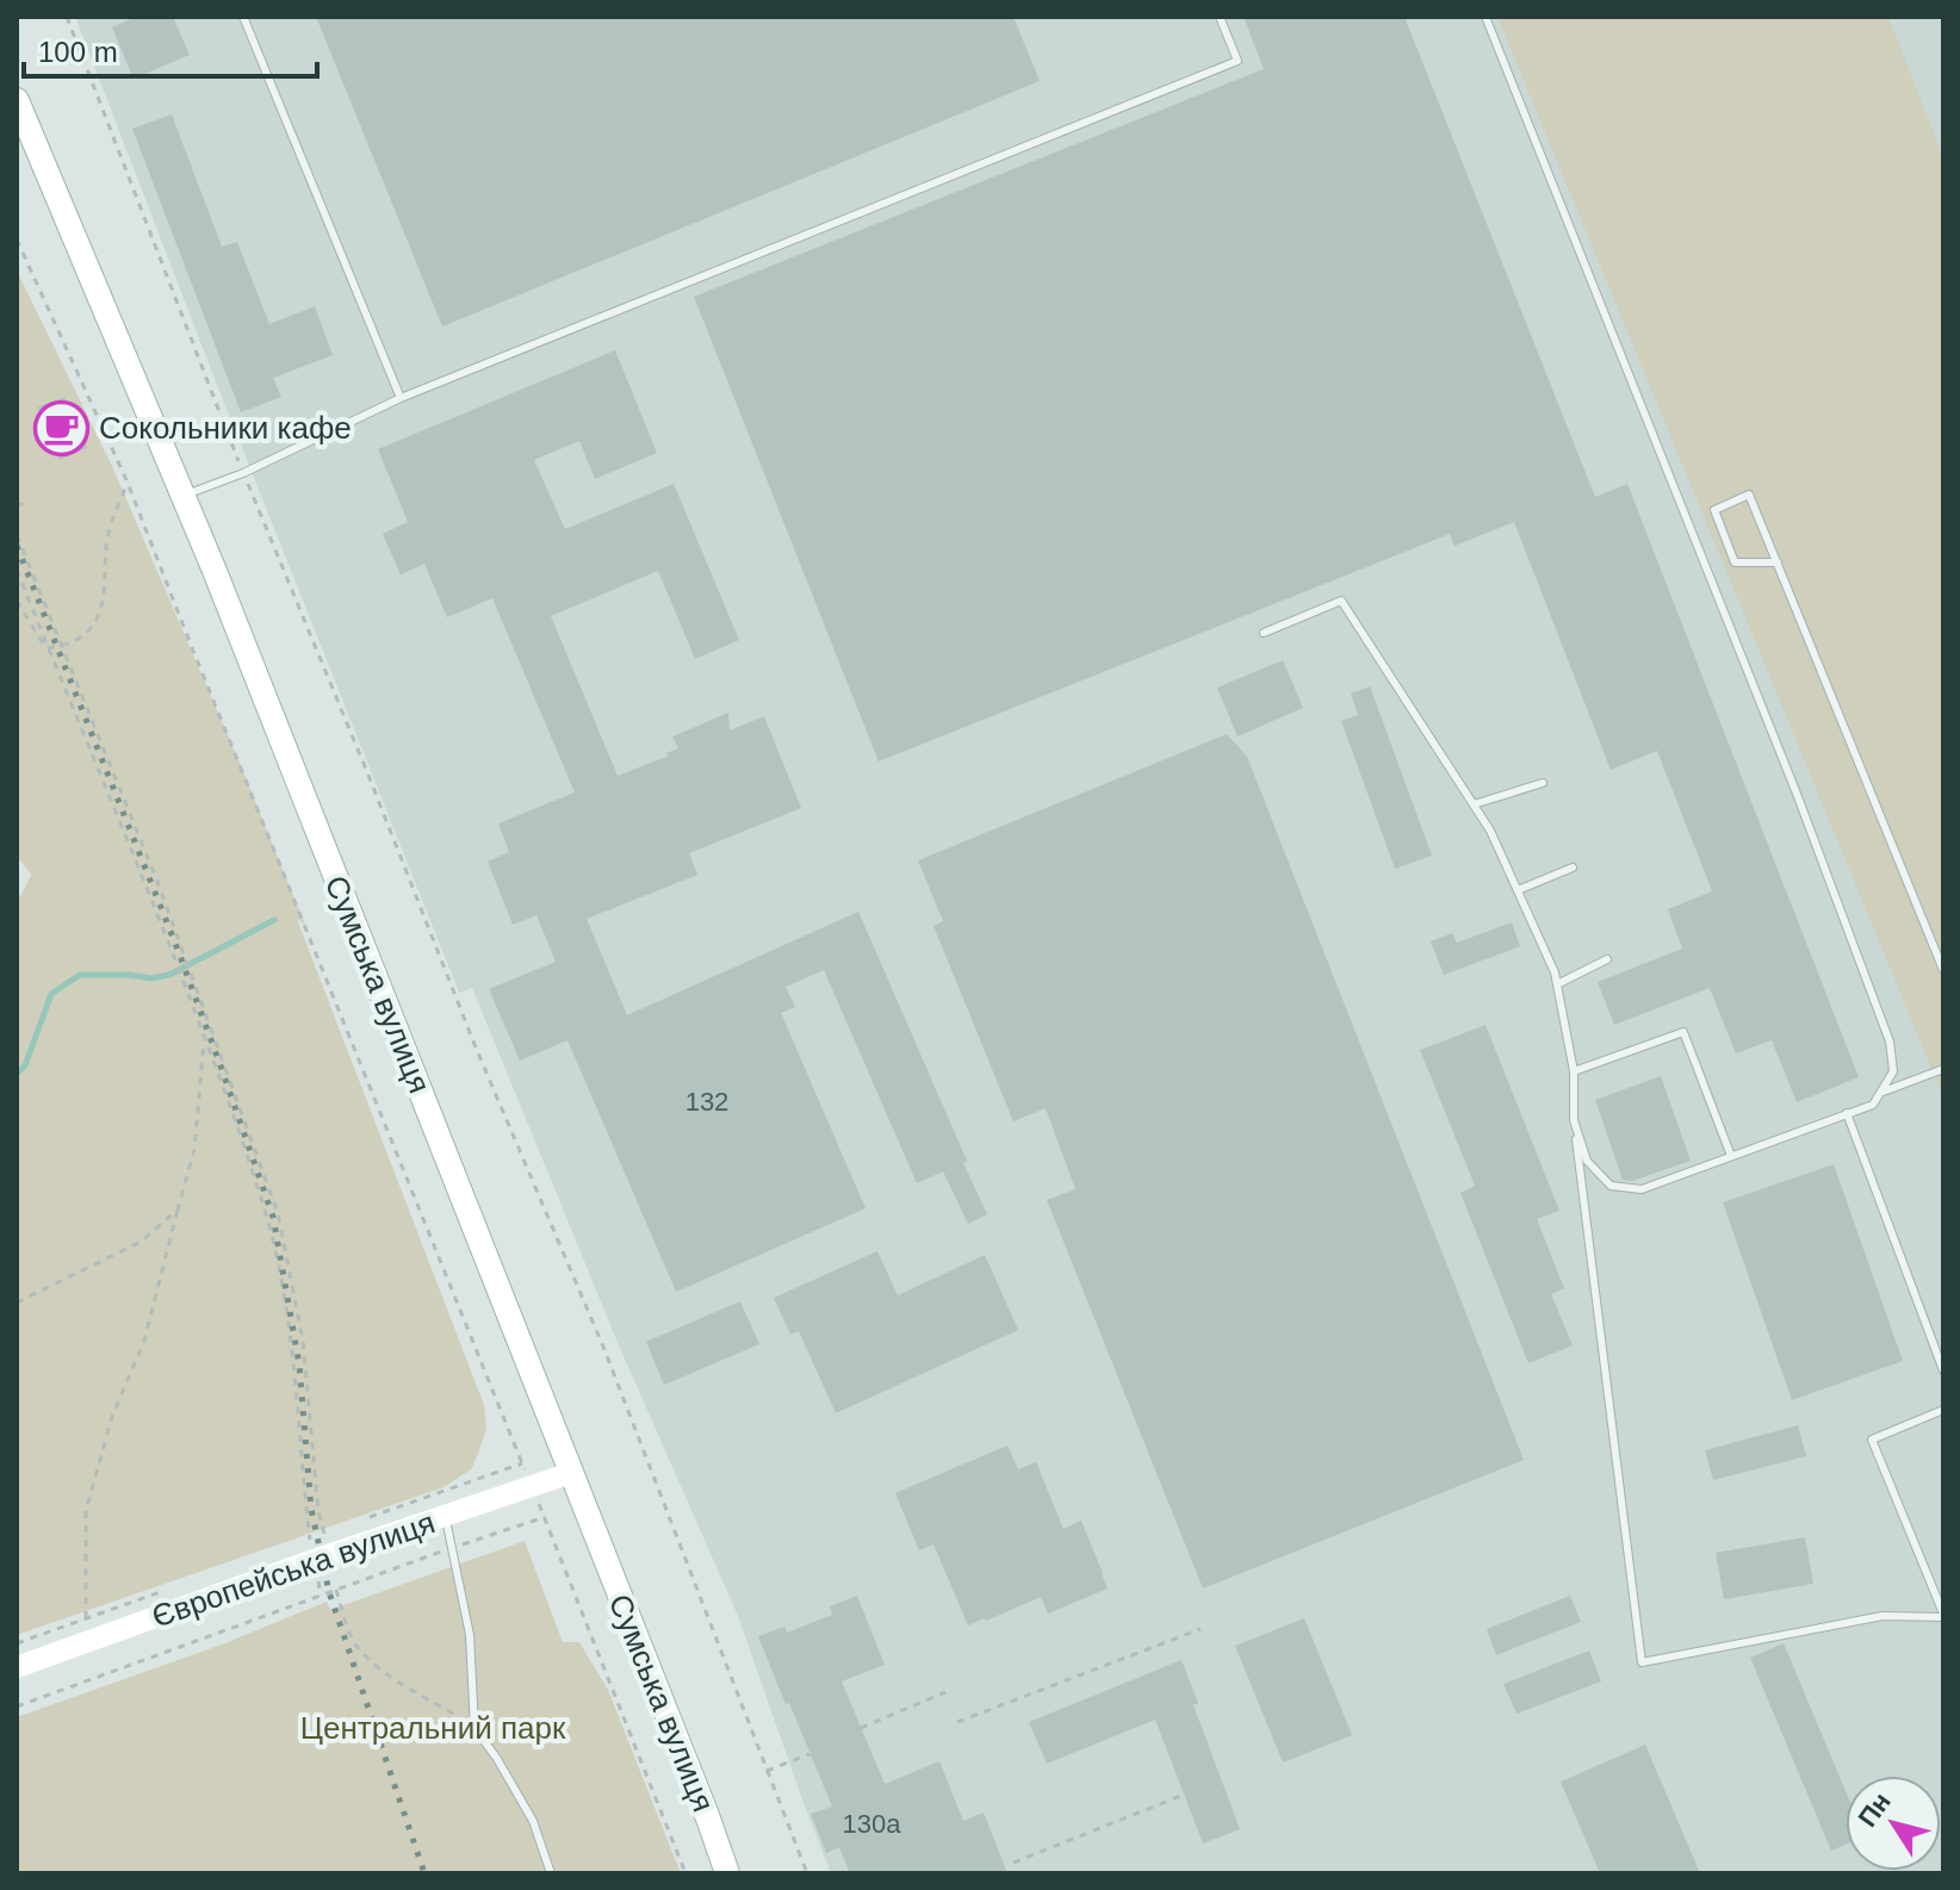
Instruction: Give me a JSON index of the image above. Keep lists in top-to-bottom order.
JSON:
{
  "streets": {
    "main road": ["Сумська вулиця", "Європейська вулиця"]
  },
  "crossings": [
    ["Сумська вулиця", "Європейська вулиця"]
  ],
  "parks": ["Центральний парк"],
  "places": {
    "cafe": ["Сокольники кафе"]
  },
  "house_numbers": ["132", "130а"],
  "scale_bar": "100 m",
  "north": "top left"
}
